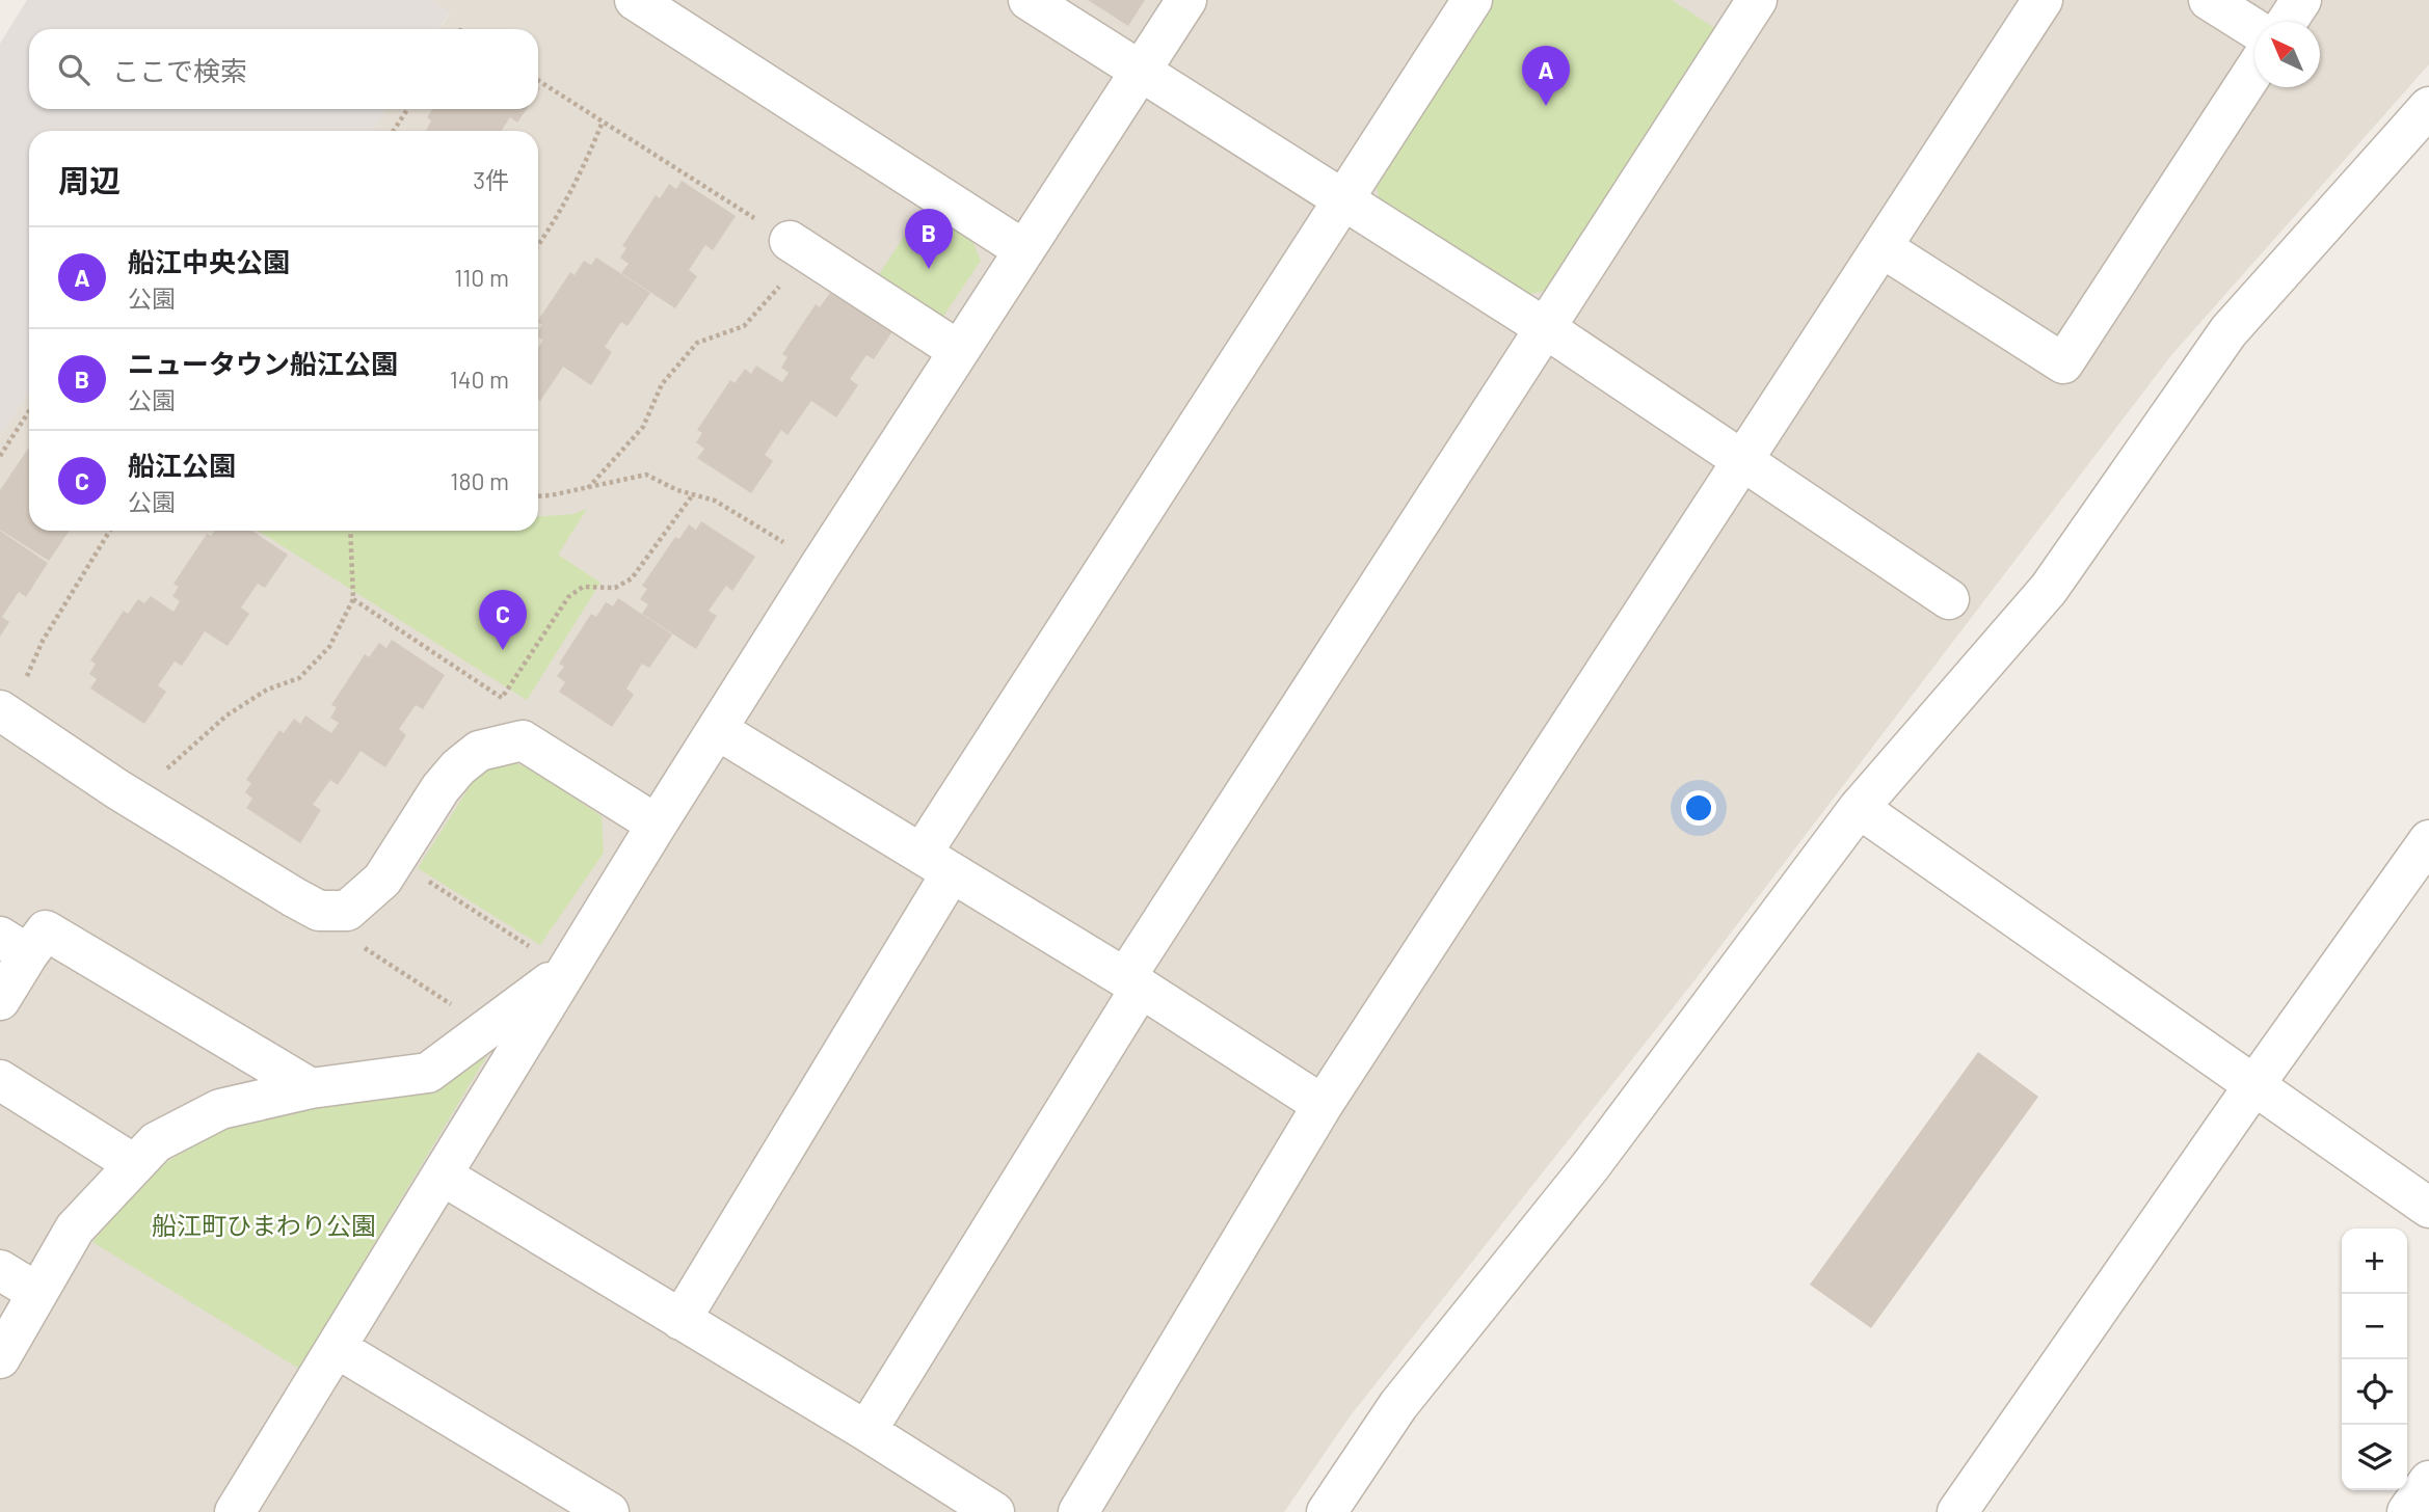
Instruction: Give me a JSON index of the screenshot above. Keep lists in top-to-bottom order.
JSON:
{
  "parks": ["船江町ひまわり公園"],
  "north": "top left",
  "page": {
    "search": "ここで検索",
    "pins": ["A", "B", "C"],
    "heading": ["周辺", "3件"],
    "list": [
      {
        "mark": "A",
        "name": "船江中央公園",
        "note": "公園",
        "value": "110 m"
      },
      {
        "mark": "B",
        "name": "ニュータウン船江公園",
        "note": "公園",
        "value": "140 m"
      },
      {
        "mark": "C",
        "name": "船江公園",
        "note": "公園",
        "value": "180 m"
      }
    ],
    "map_buttons": ["+", "−"]
  }
}
